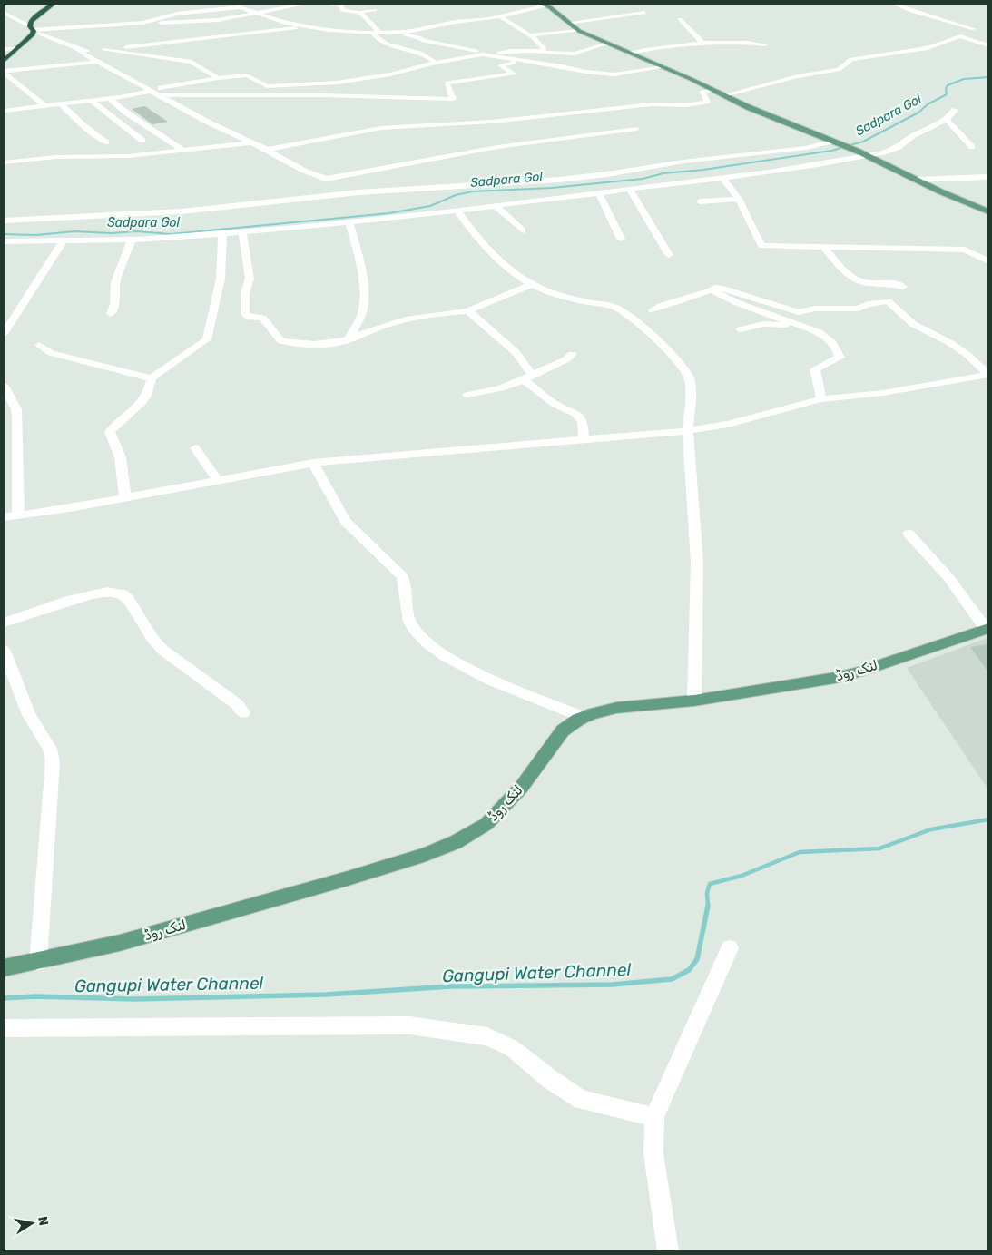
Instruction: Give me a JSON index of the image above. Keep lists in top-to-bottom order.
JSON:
{
  "streets": {
    "main road": ["لنک روڈ"]
  },
  "water": ["Sadpara Gol", "Gangupi Water Channel"],
  "north": "right"
}
